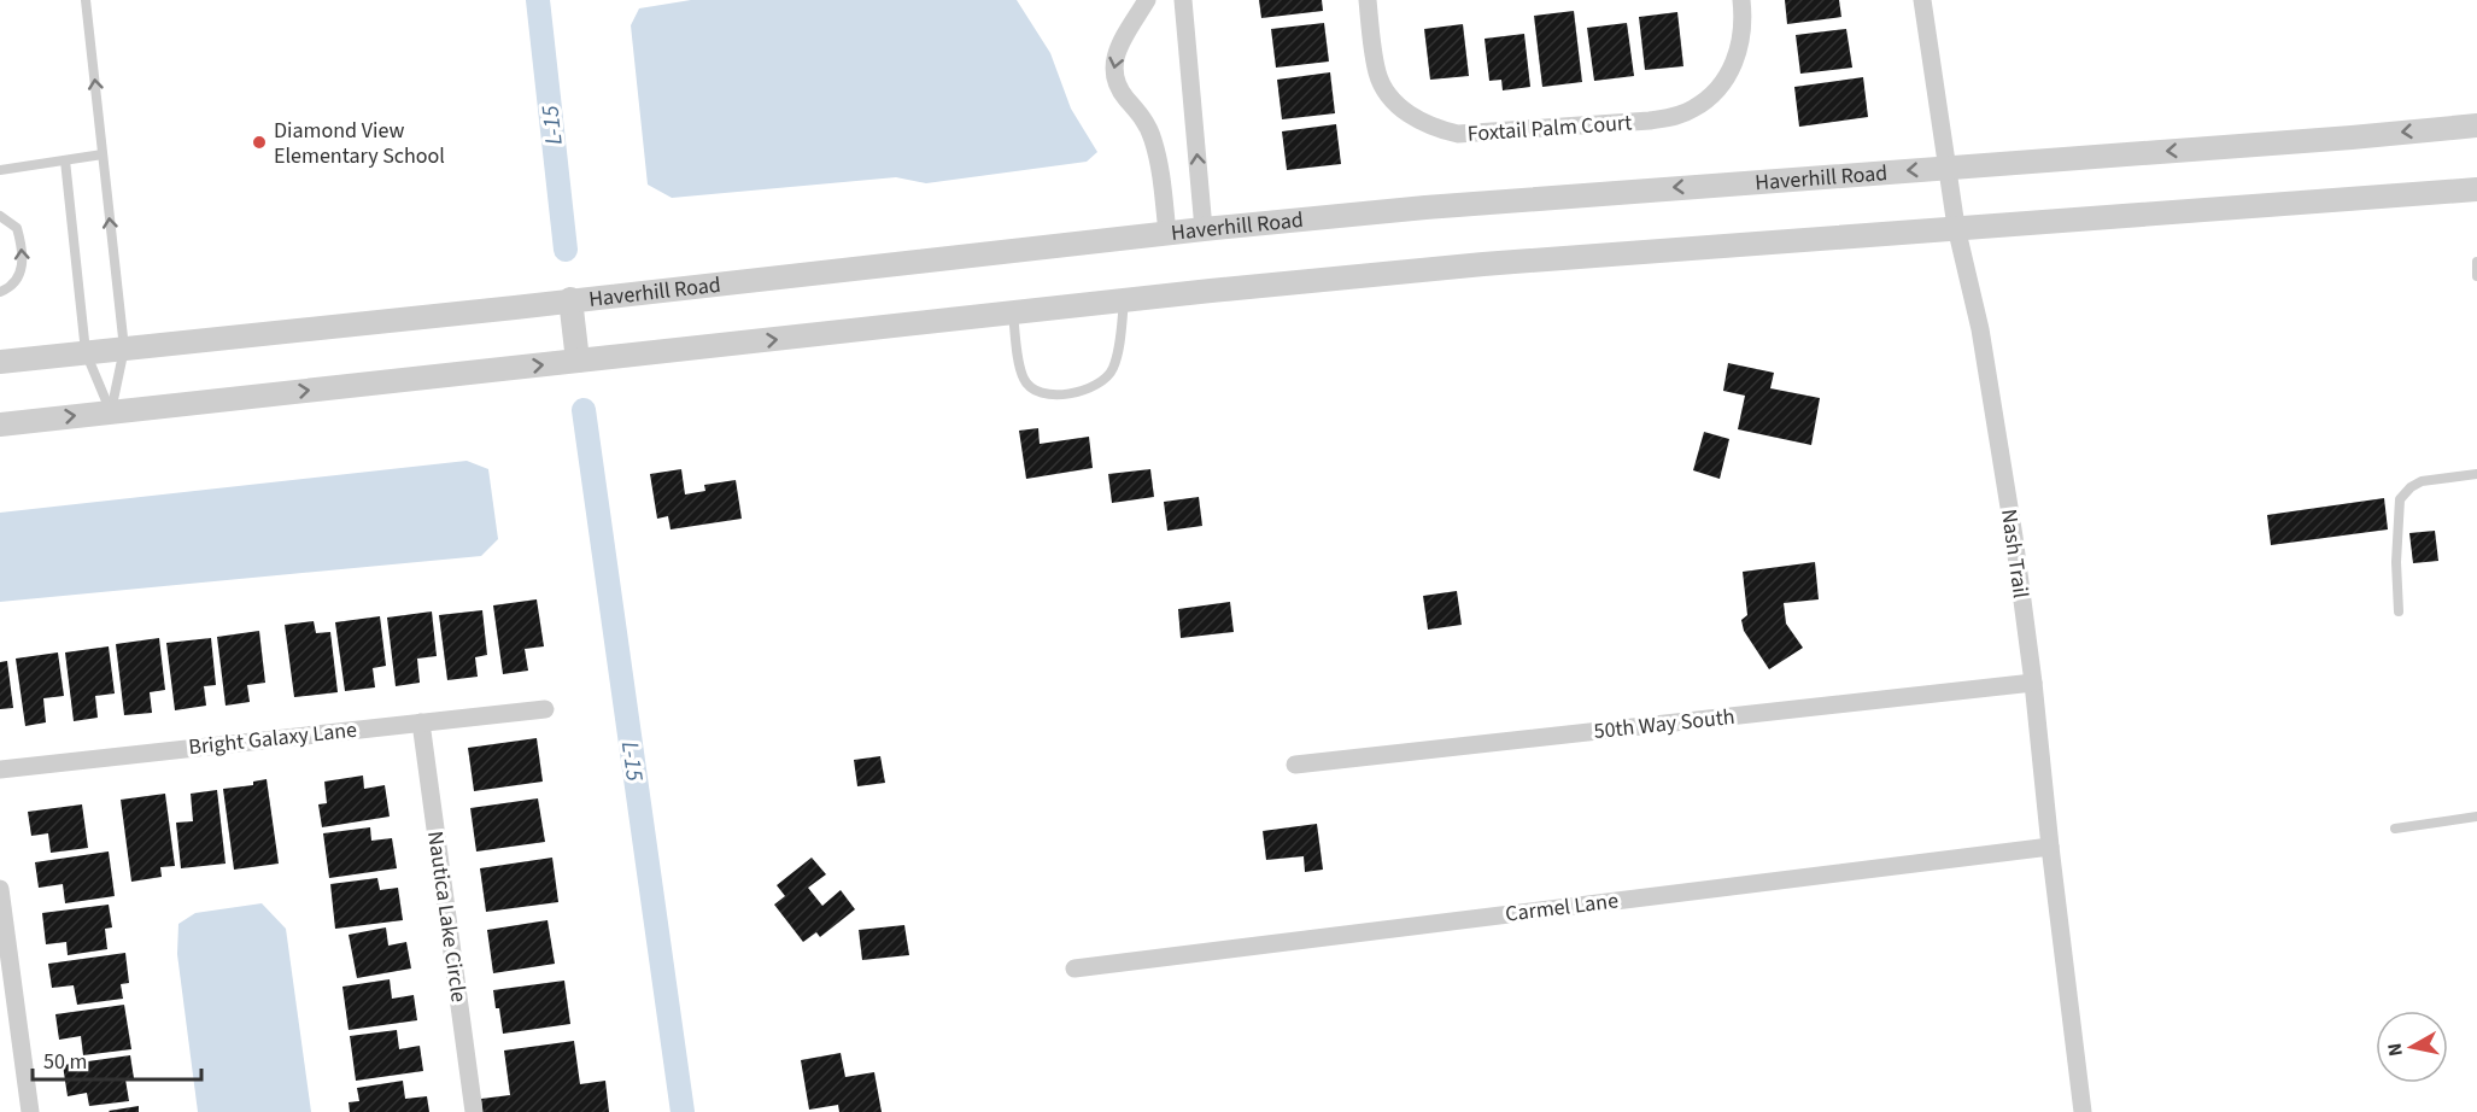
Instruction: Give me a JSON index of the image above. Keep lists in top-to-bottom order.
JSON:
{
  "streets": {
    "street": [
      "Foxtail Palm Court",
      "Haverhill Road",
      "Nash Trail",
      "50th Way South",
      "Bright Galaxy Lane",
      "Carmel Lane",
      "Nautica Lake Circle"
    ]
  },
  "crossings": [
    ["Haverhill Road", "Nash Trail"],
    ["Nash Trail", "50th Way South"],
    ["Nash Trail", "Carmel Lane"],
    ["Bright Galaxy Lane", "Nautica Lake Circle"]
  ],
  "water": ["L-15"],
  "places": ["Diamond View Elementary School"],
  "scale_bar": "50 m",
  "north": "left"
}
